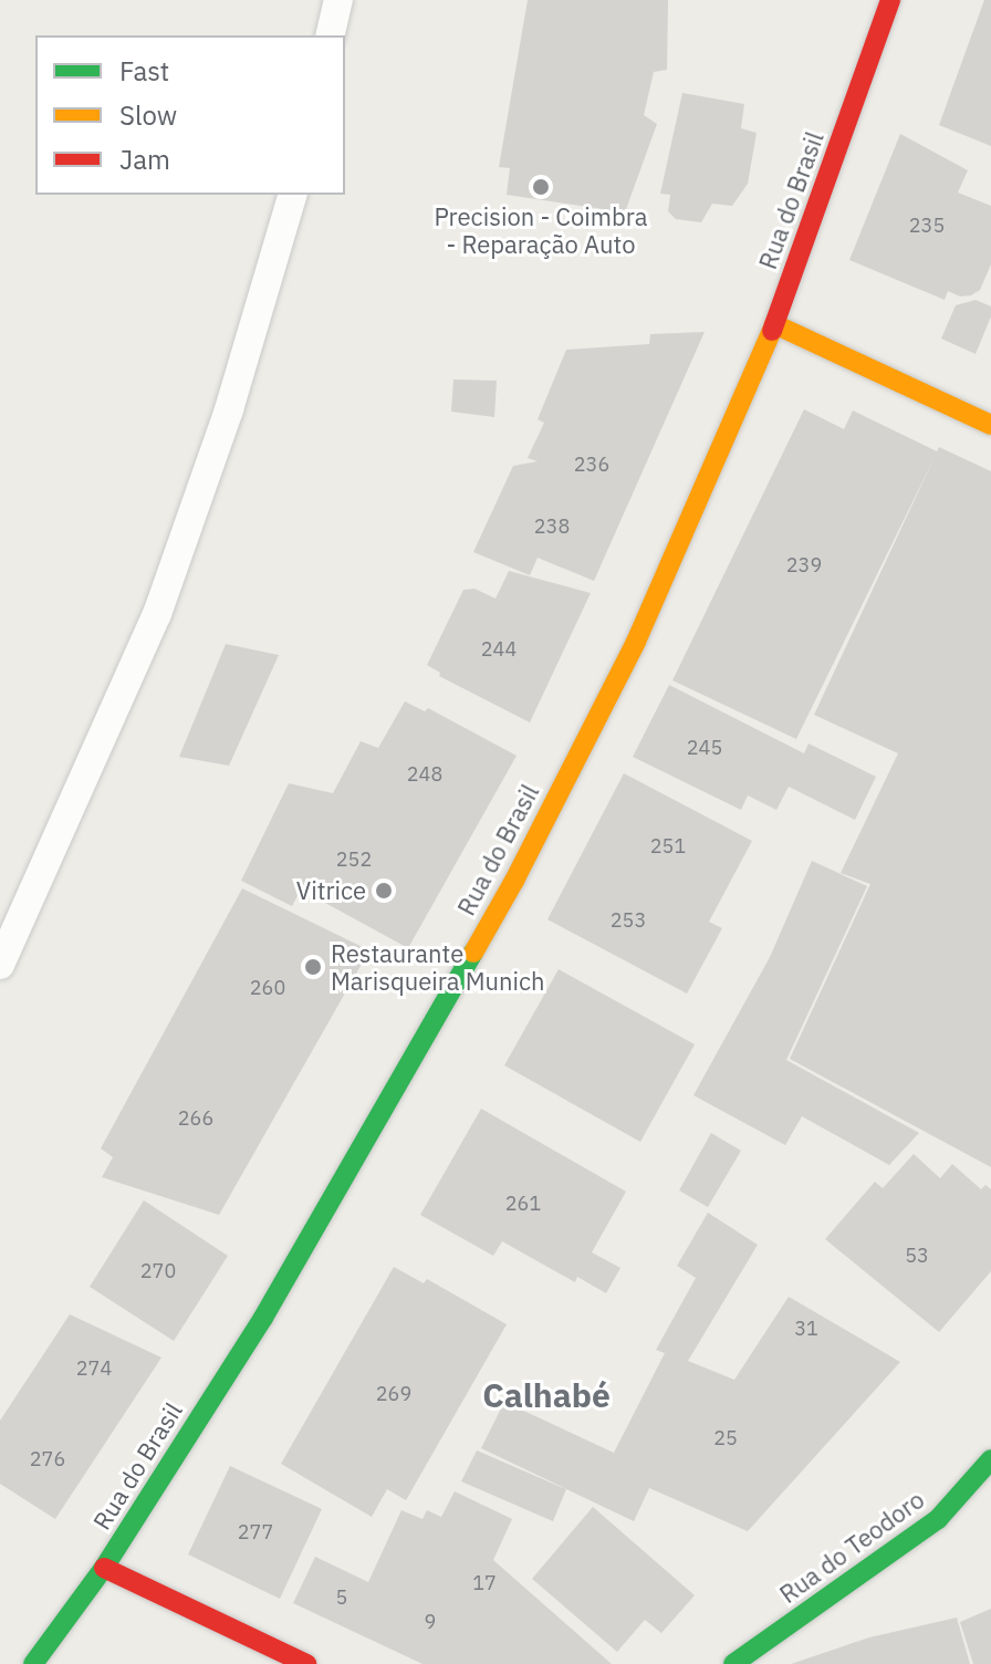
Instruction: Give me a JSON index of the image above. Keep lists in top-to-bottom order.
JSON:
{
  "streets": {
    "main road": ["Rua do Brasil", "Rua do Teodoro"]
  },
  "districts": ["Calhabé"],
  "places": ["Precision - Coimbra - Reparação Auto", "Vitrice", "Restaurante Marisqueira Munich"],
  "house_numbers": [
    "235",
    "236",
    "238",
    "239",
    "244",
    "245",
    "248",
    "251",
    "252",
    "253",
    "260",
    "266",
    "261",
    "53",
    "270",
    "31",
    "274",
    "269",
    "25",
    "276",
    "277",
    "17",
    "5",
    "9"
  ],
  "legend": ["Fast", "Slow", "Jam"]
}
